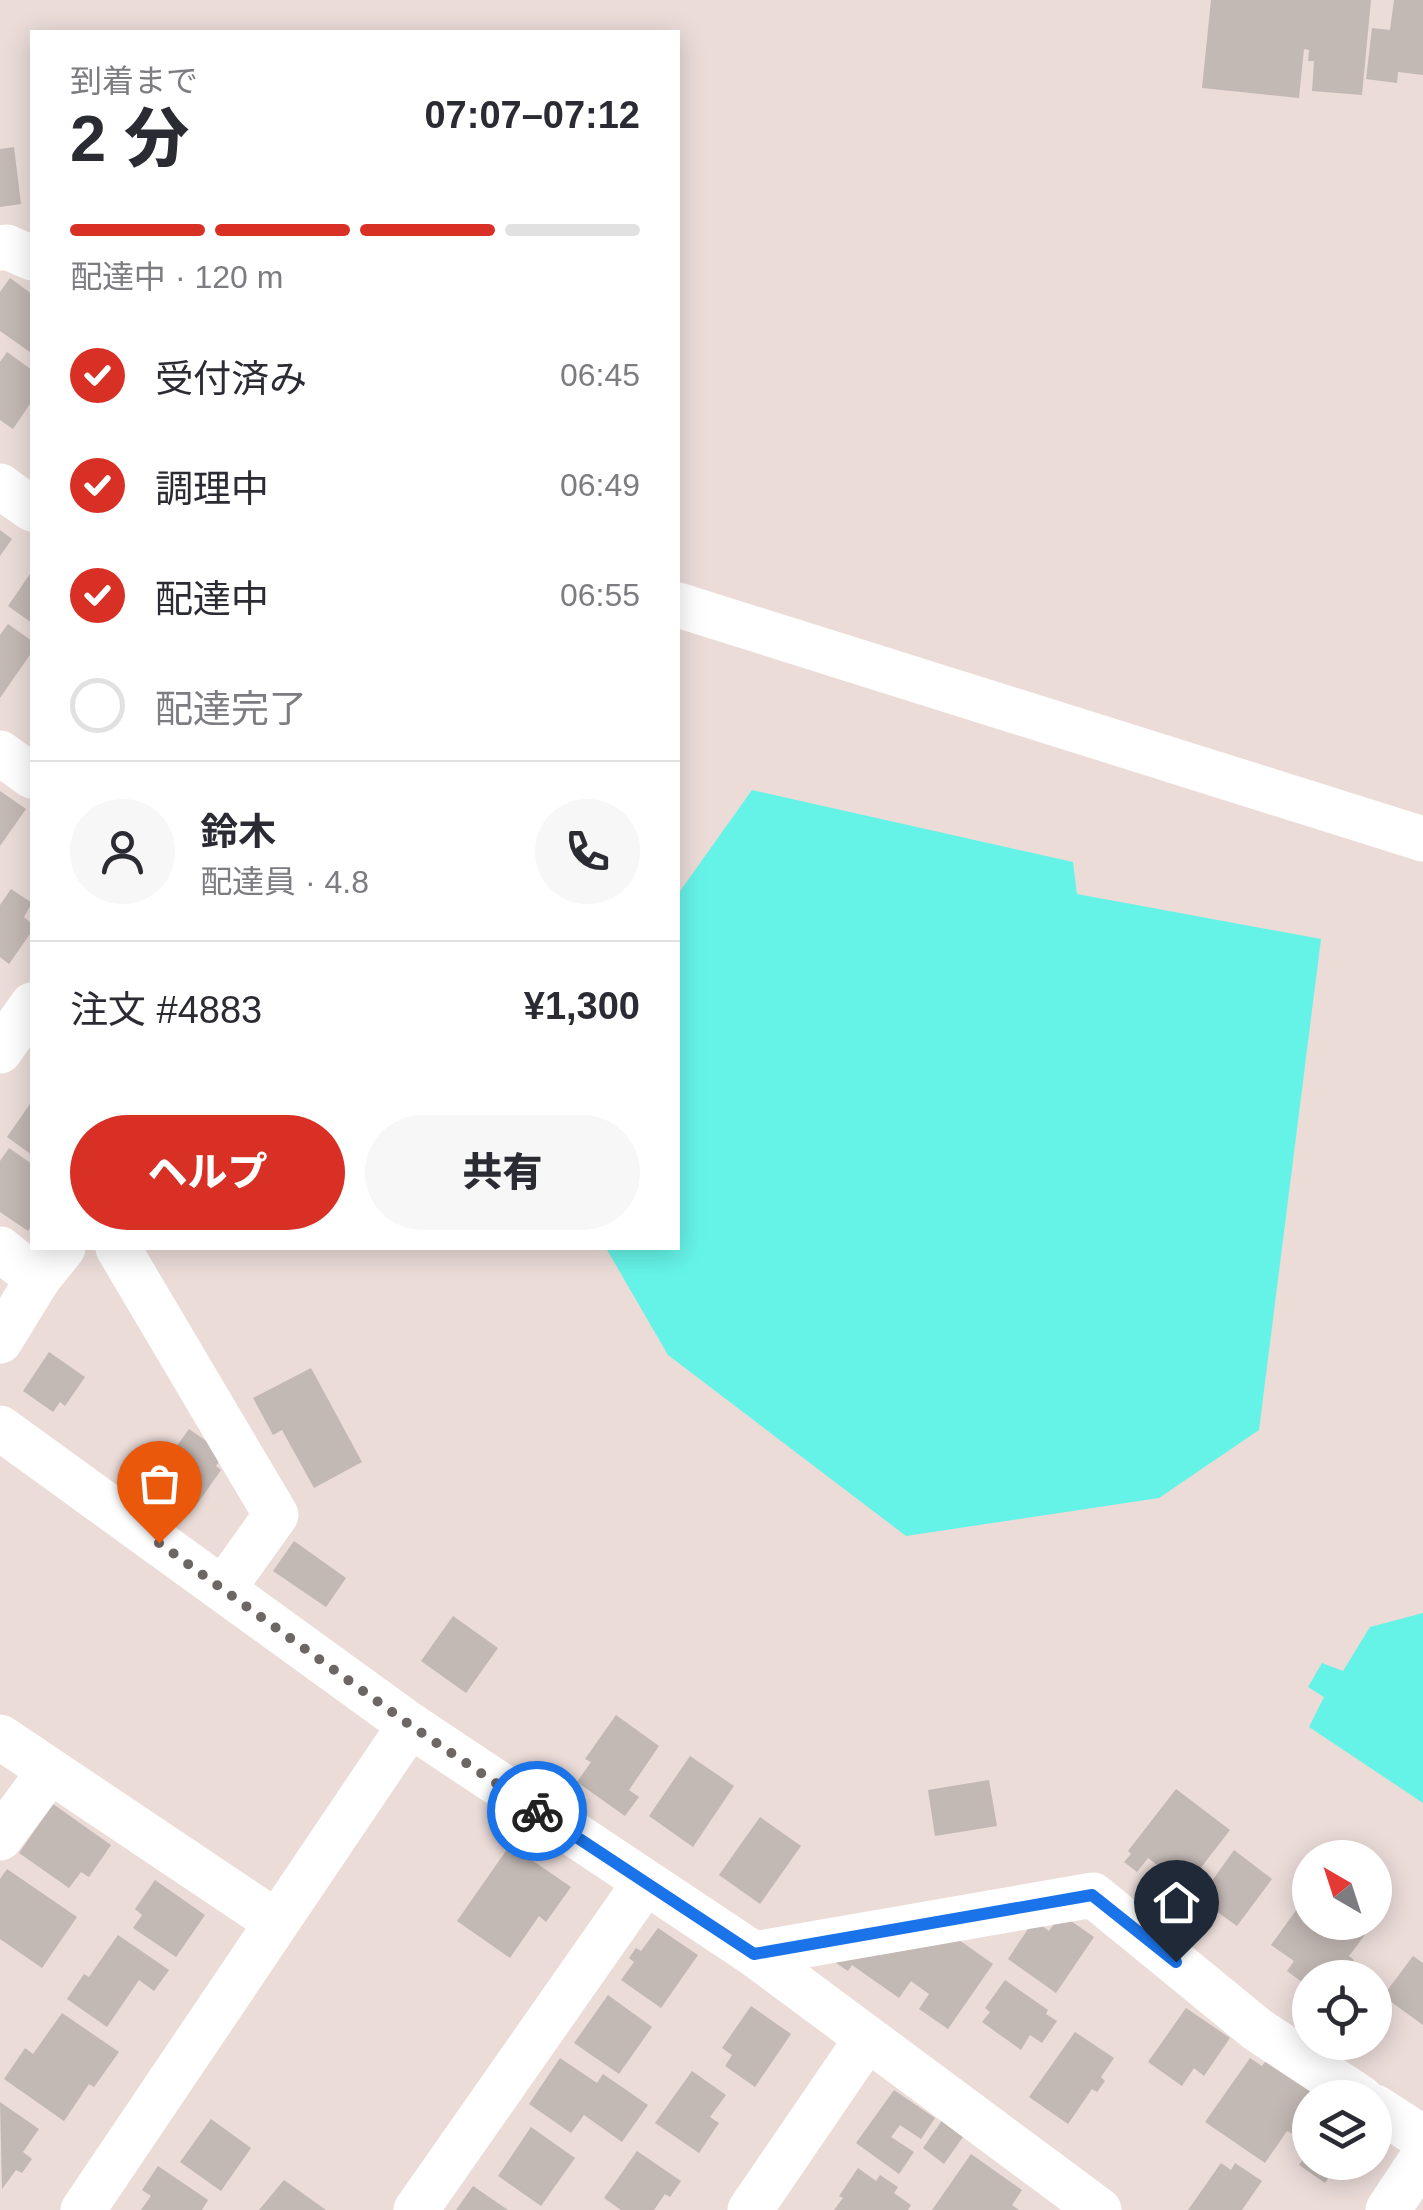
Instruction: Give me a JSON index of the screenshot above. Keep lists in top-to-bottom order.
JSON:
{
  "north": "top left",
  "page": {
    "heading": ["2 分", "到着まで", "07:07–07:12"],
    "panel": [
      "鈴木",
      "配達員 · 4.8",
      "注文 #4883",
      "¥1,300"
    ],
    "bar": "配達中 · 120 m",
    "list": [
      ["受付済み", "06:45"],
      ["調理中", "06:49"],
      ["配達中", "06:55"],
      "配達完了"
    ],
    "buttons": ["ヘルプ", "共有"]
  }
}
